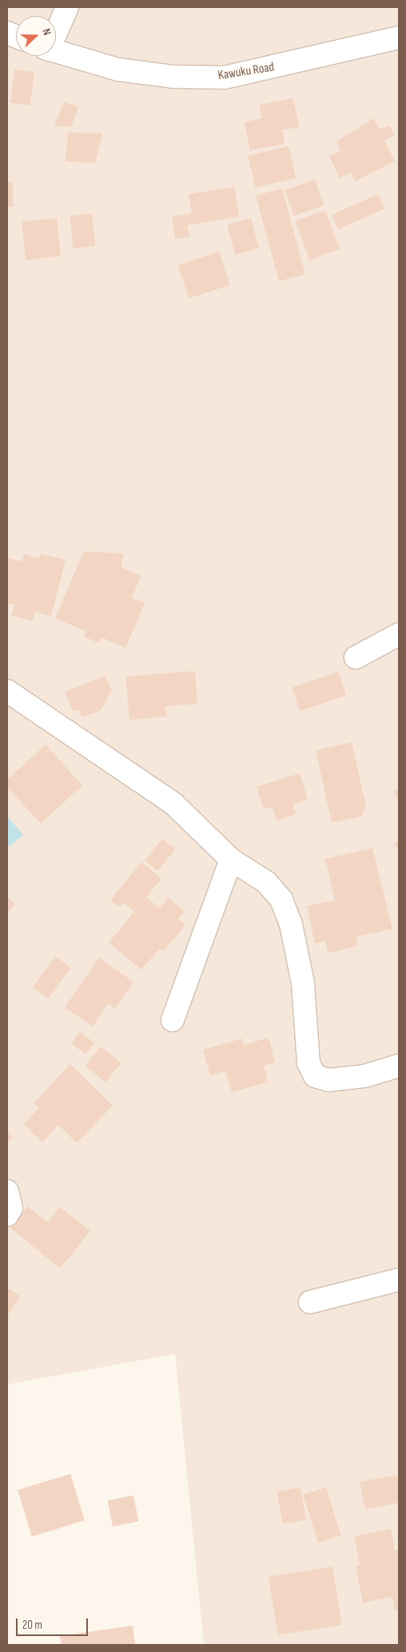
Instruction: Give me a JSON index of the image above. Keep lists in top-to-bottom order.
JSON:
{
  "streets": {
    "street": ["Kawuku Road"]
  },
  "scale_bar": "20 m",
  "north": "right"
}
